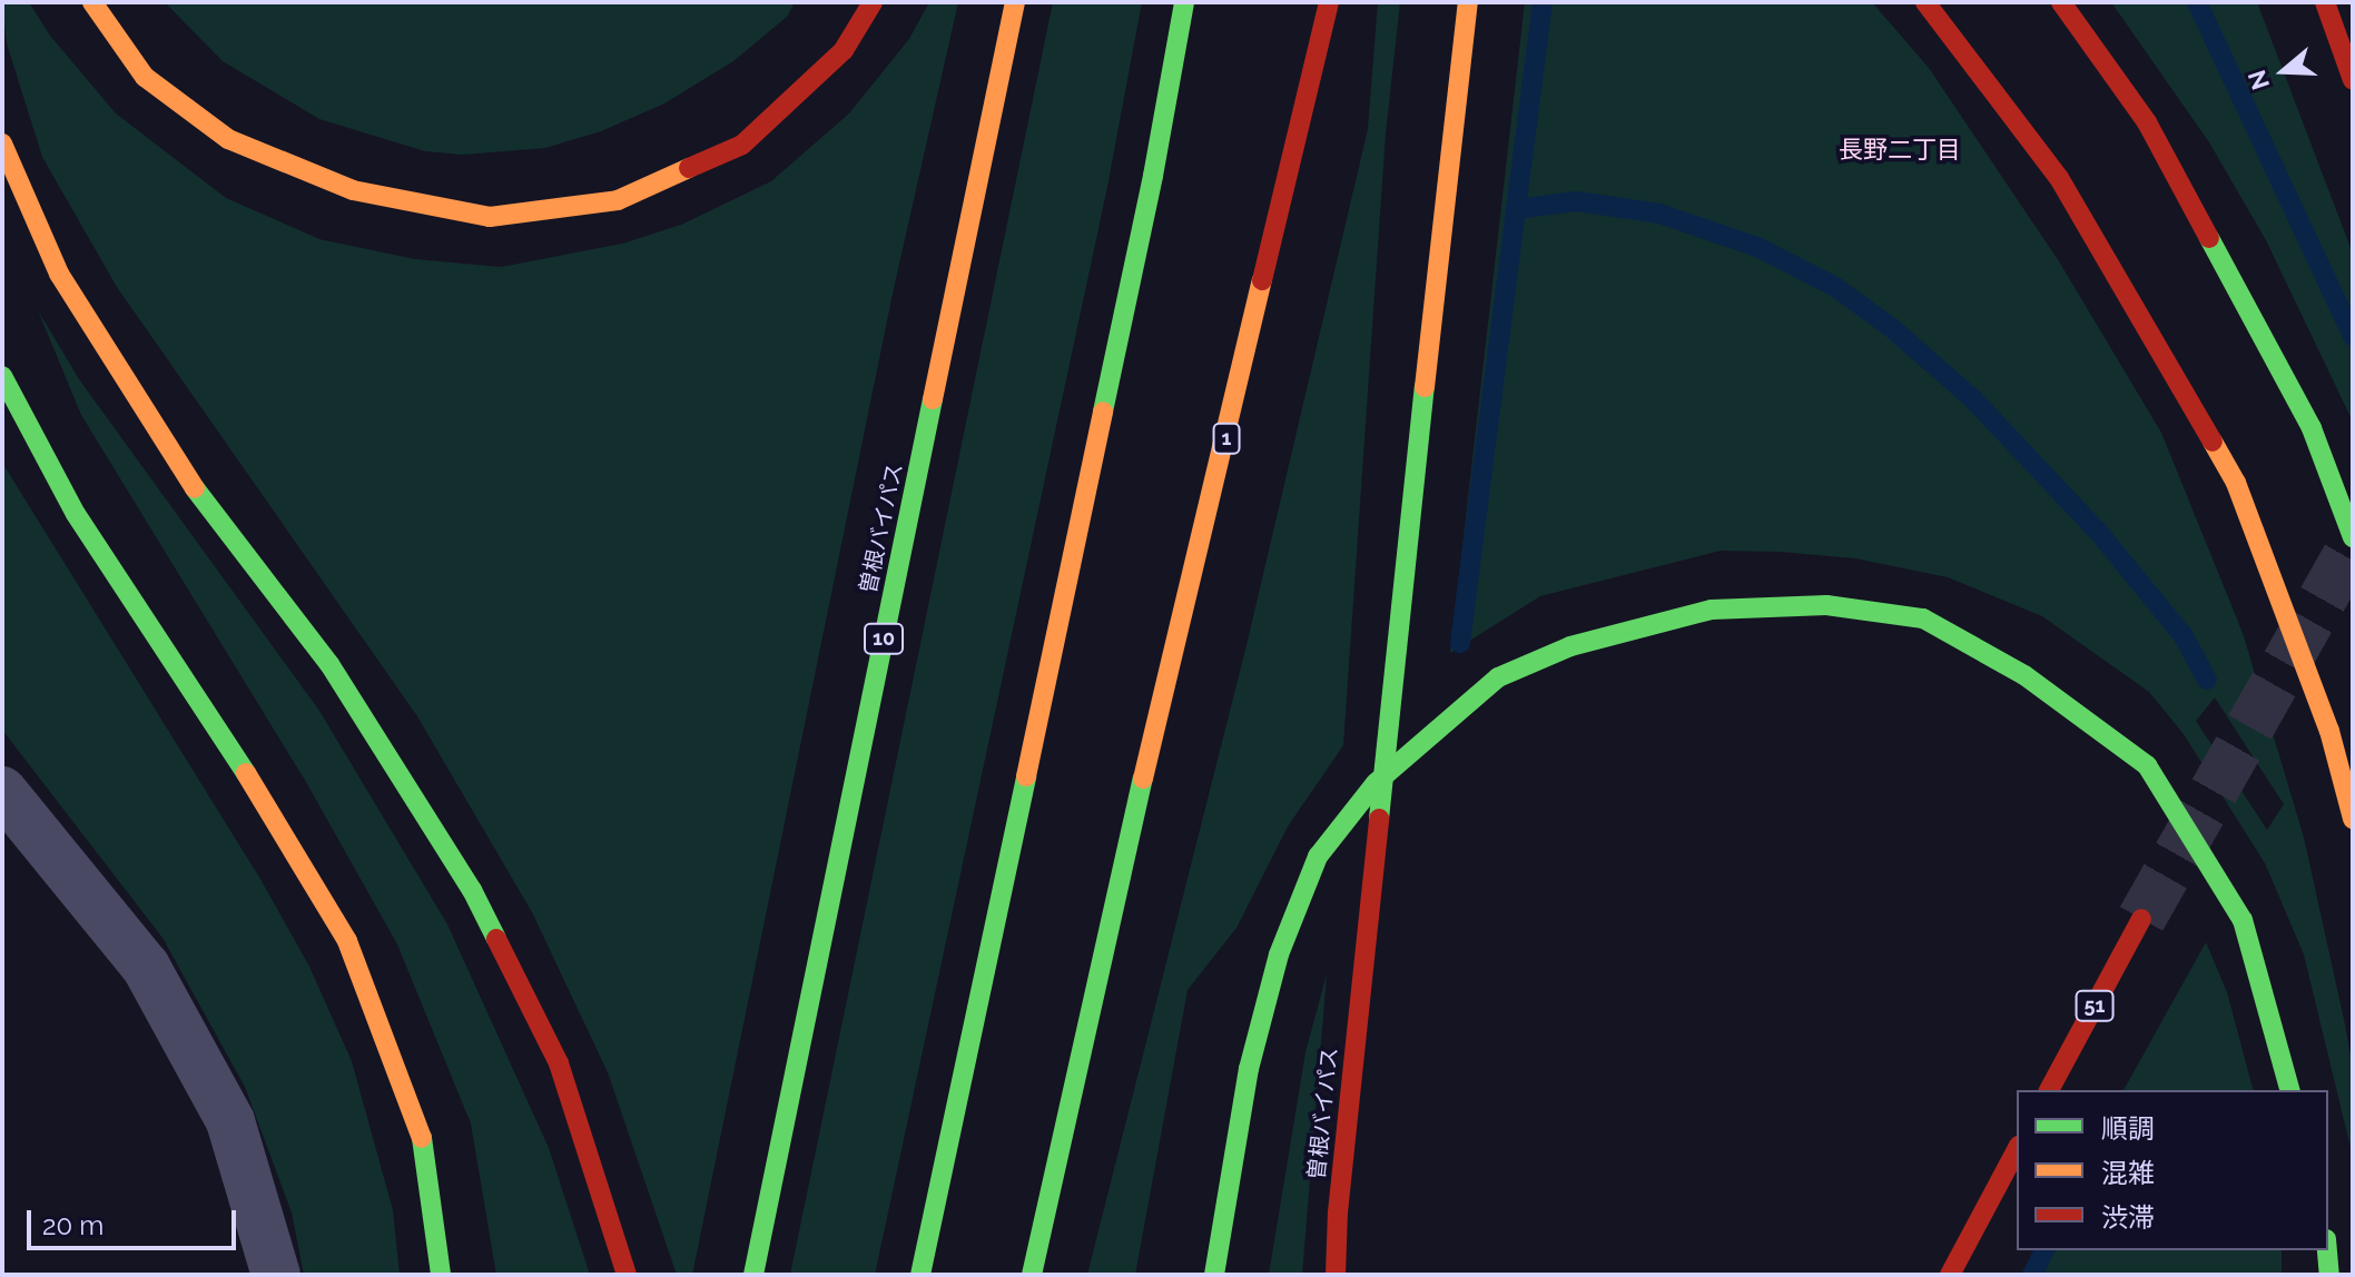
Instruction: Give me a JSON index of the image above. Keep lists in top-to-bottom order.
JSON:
{
  "streets": {
    "main road": [
      "1",
      "曽根バイパス",
      "10",
      "51"
    ]
  },
  "districts": ["長野二丁目"],
  "legend": ["順調", "混雑", "渋滞"],
  "scale_bar": "20 m",
  "north": "left"
}
